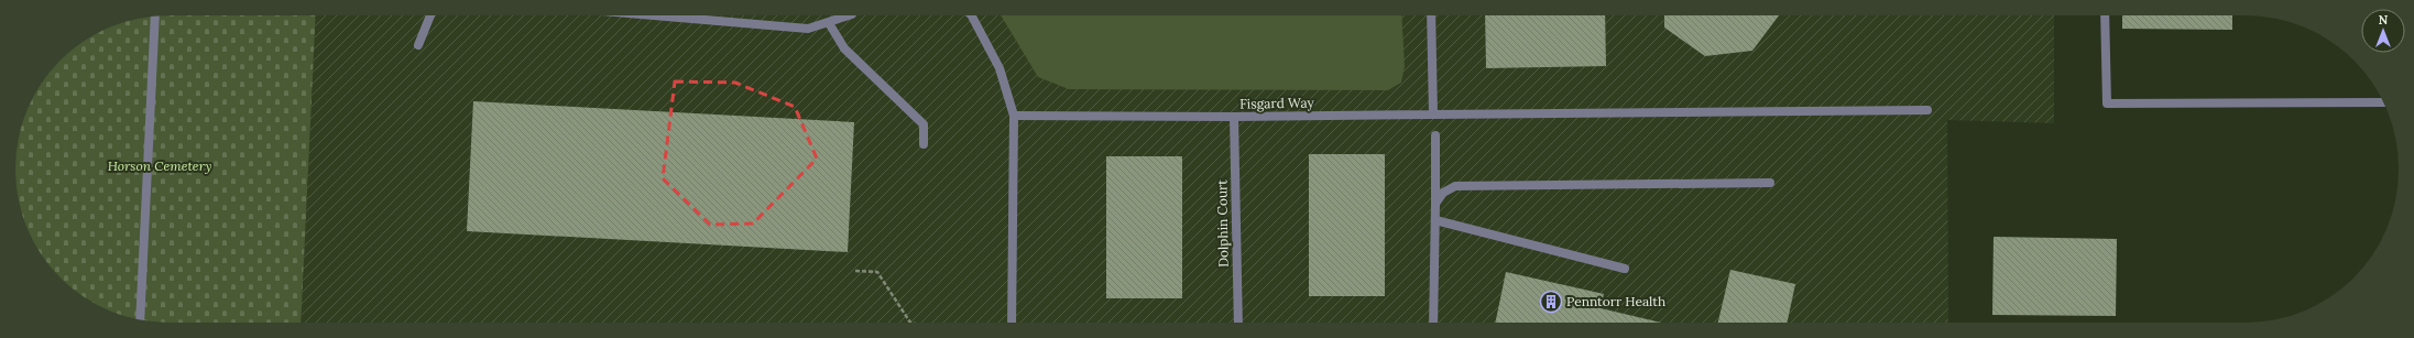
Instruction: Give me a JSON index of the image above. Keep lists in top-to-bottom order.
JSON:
{
  "streets": {
    "lane": ["Fisgard Way", "Dolphin Court"]
  },
  "crossings": [
    ["Fisgard Way", "Dolphin Court"]
  ],
  "parks": ["Horson Cemetery"],
  "places": {
    "building": ["Penntorr Health"]
  },
  "north": "top"
}
